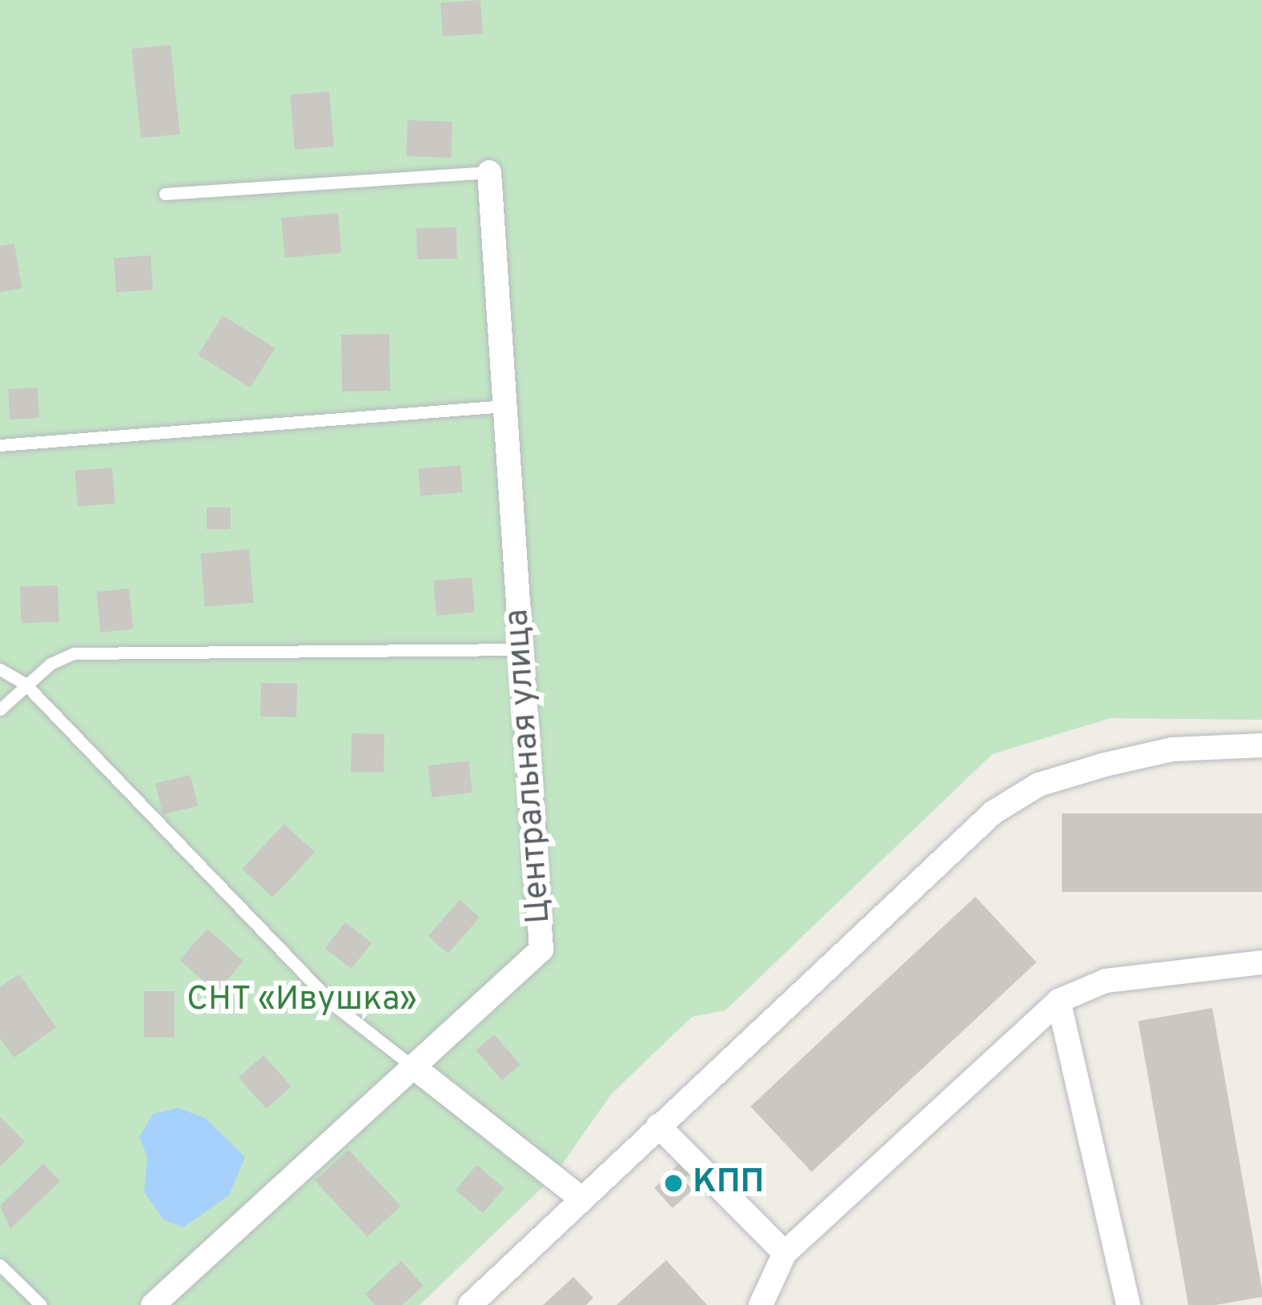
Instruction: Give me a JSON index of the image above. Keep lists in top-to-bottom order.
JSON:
{
  "streets": {
    "street": ["Центральная улица"]
  },
  "parks": ["СНТ «Ивушка»"],
  "places": ["КПП"]
}
